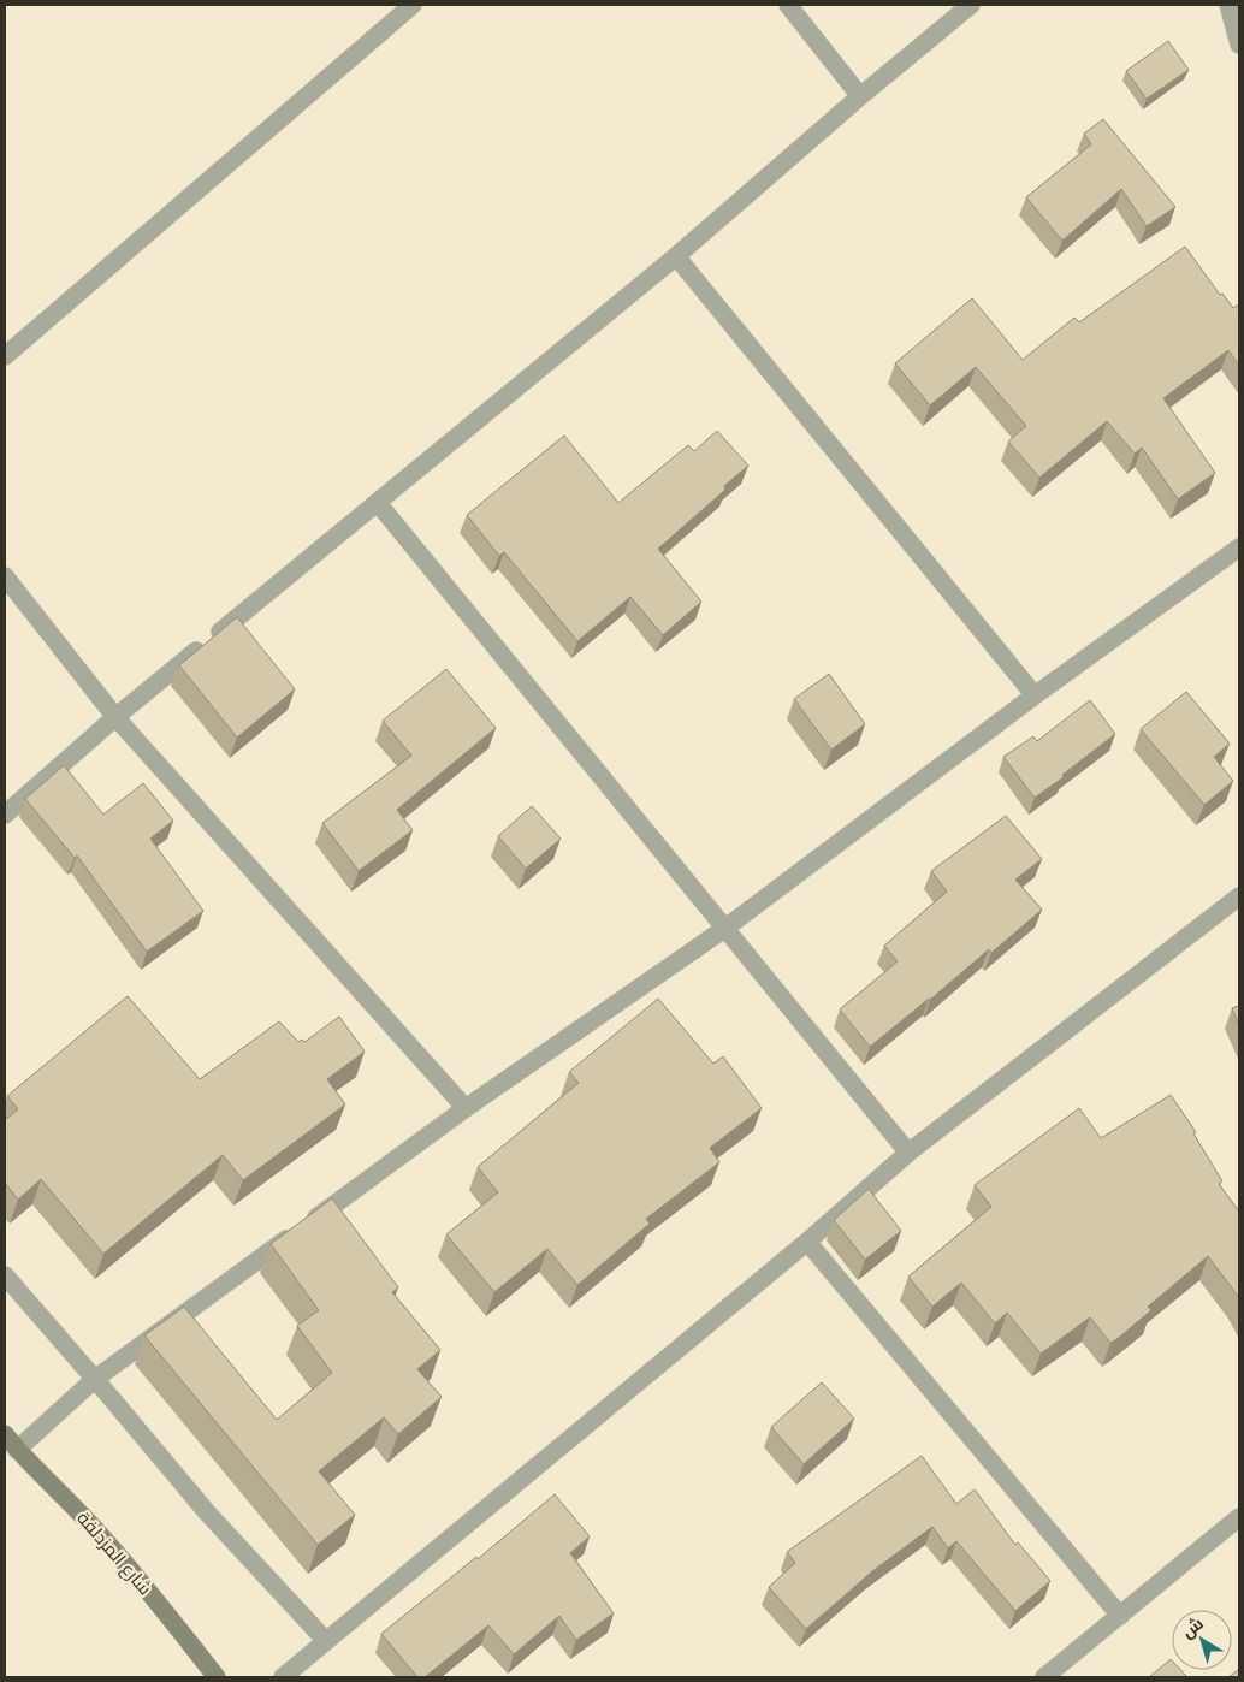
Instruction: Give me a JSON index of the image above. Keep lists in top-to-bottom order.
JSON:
{
  "streets": {
    "street": ["شارع المزدلفة"]
  },
  "north": "top left"
}
